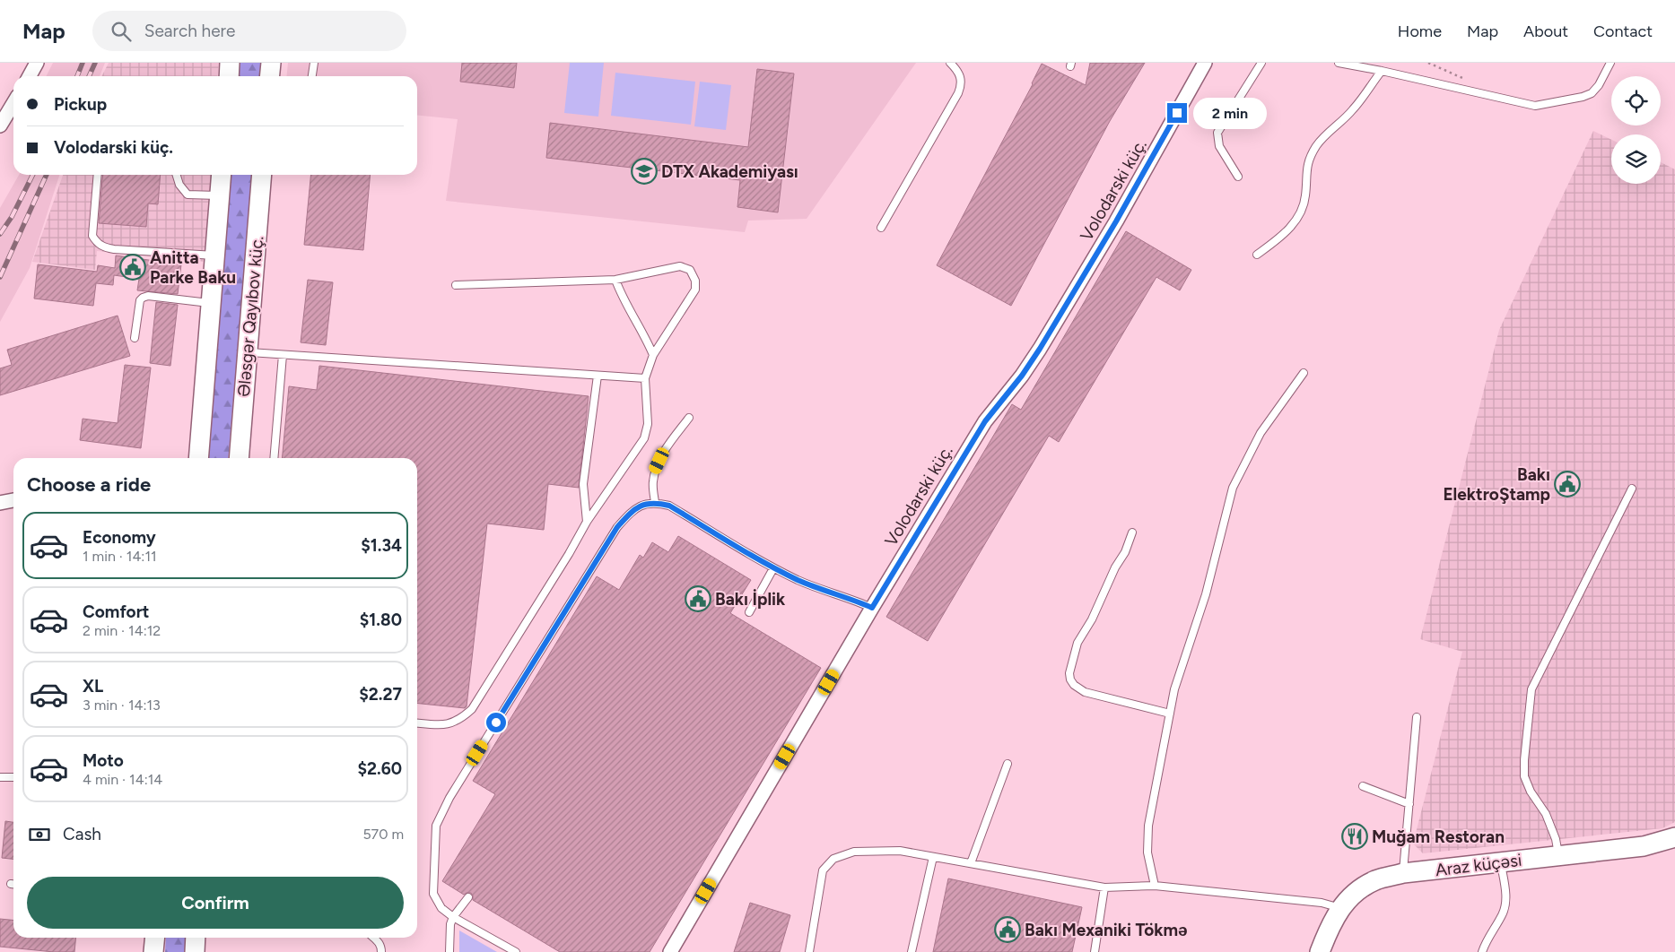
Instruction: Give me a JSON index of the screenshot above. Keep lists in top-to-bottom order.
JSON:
{
  "streets": {
    "main road": ["Ələsgər Qayıbov küç.", "Araz küçəsi"],
    "street": ["Volodarski küç."]
  },
  "places": {
    "school or university": ["DTX Akademiyası"],
    "public building": [
      "Anitta Parke Baku",
      "Bakı ElektroŞtamp",
      "Bakı İplik",
      "Bakı Mexaniki Tökmə"
    ],
    "restaurant": ["Muğam Restoran"]
  },
  "page": {
    "header": "Map",
    "search": "Search here",
    "nav": [
      "Home",
      "Map",
      "About",
      "Contact"
    ],
    "banner": ["Pickup", "Volodarski küç."],
    "bubble": "2 min",
    "heading": "Choose a ride",
    "list": [
      {
        "name": "Economy",
        "note": "1 min · 14:11",
        "value": "$1.34"
      },
      {
        "name": "Comfort",
        "note": "2 min · 14:12",
        "value": "$1.80"
      },
      {
        "name": "XL",
        "note": "3 min · 14:13",
        "value": "$2.27"
      },
      {
        "name": "Moto",
        "note": "4 min · 14:14",
        "value": "$2.60"
      }
    ],
    "pay": ["Cash", "570 m"],
    "buttons": "Confirm"
  }
}
